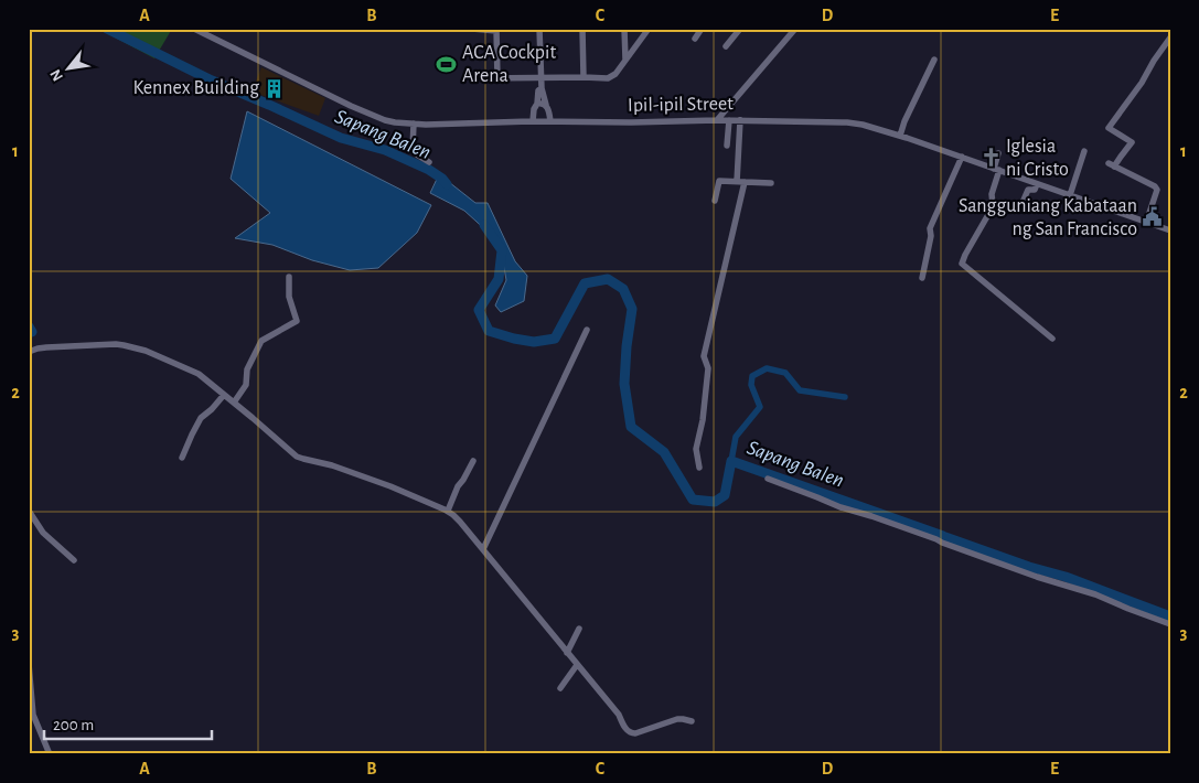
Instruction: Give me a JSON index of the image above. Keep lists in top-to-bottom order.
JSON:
{
  "streets": {
    "street": ["Ipil-ipil Street"]
  },
  "water": ["Sapang Balen"],
  "places": {
    "sports": ["ACA Cockpit Arena"],
    "building": ["Kennex Building"],
    "church": ["Iglesia ni Cristo"],
    "public building": ["Sangguniang Kabataan ng San Francisco"]
  },
  "scale_bar": "200 m",
  "north": "bottom left",
  "grid": {
    "columns": [
      "A",
      "B",
      "C",
      "D",
      "E"
    ],
    "rows": ["1", "2", "3"]
  }
}
